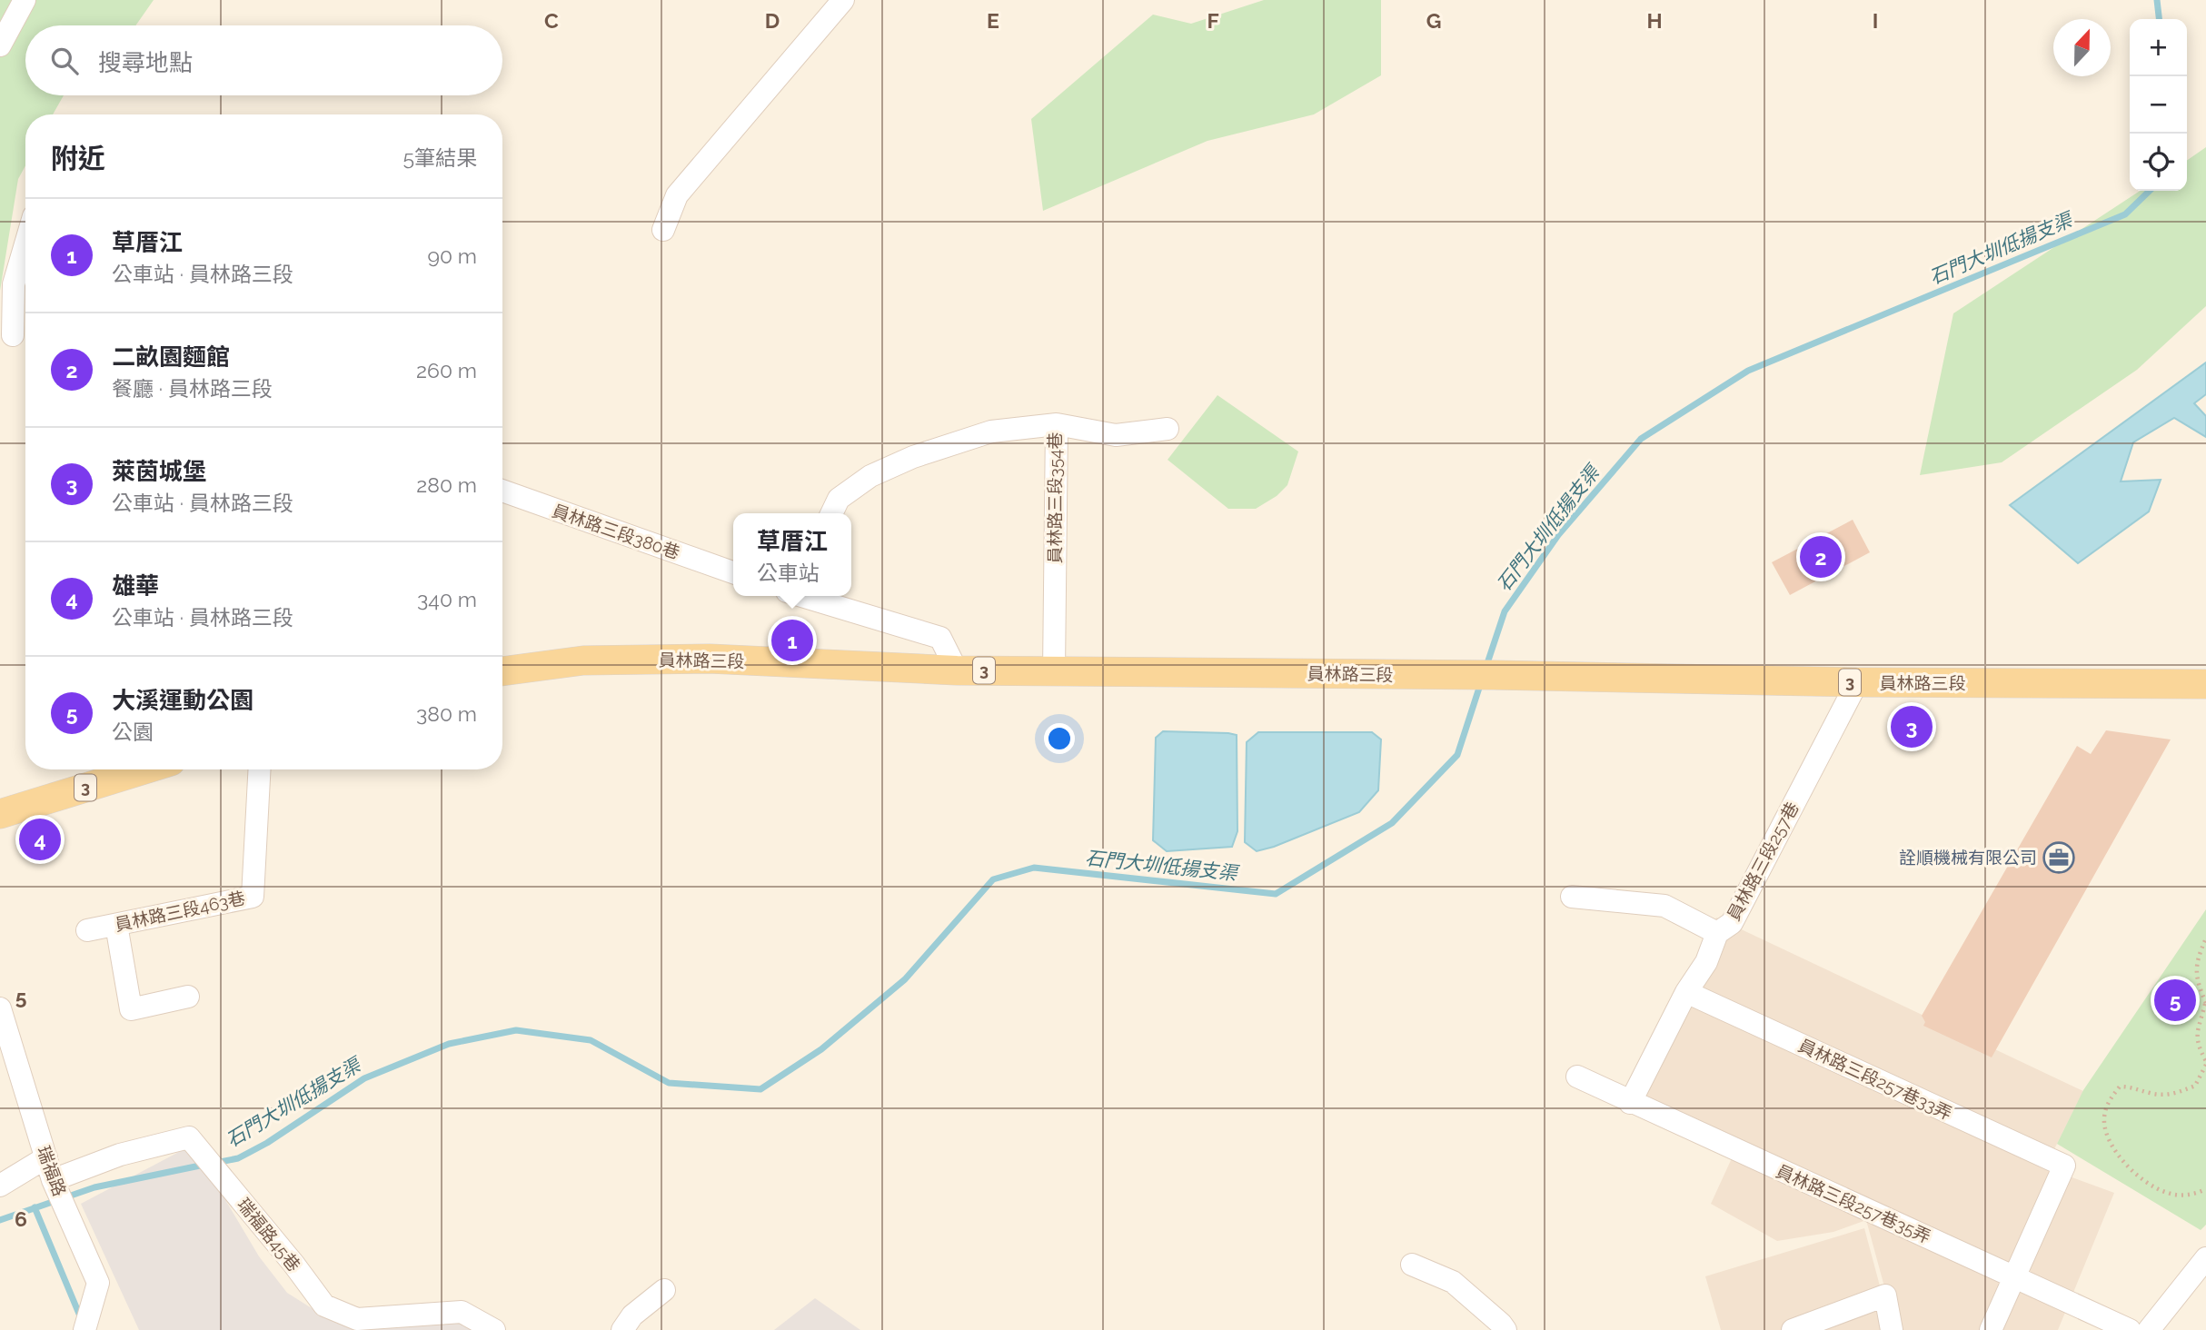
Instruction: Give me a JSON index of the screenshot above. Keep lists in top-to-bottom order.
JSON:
{
  "streets": {
    "main road": ["員林路三段", "3"],
    "street": [
      "員林路三段354巷",
      "員林路三段380巷",
      "員林路三段257巷",
      "員林路三段463巷",
      "員林路三段257巷33弄",
      "瑞福路",
      "員林路三段257巷35弄",
      "瑞福路45巷"
    ]
  },
  "crossings": [
    ["員林路三段354巷", "員林路三段"],
    ["員林路三段", "員林路三段257巷"],
    ["員林路三段257巷", "員林路三段257巷33弄"],
    ["員林路三段257巷", "員林路三段257巷35弄"],
    ["員林路三段257巷33弄", "員林路三段257巷35弄"],
    ["瑞福路", "瑞福路45巷"]
  ],
  "water": ["石門大圳低揚支渠"],
  "places": {
    "office": ["詮順機械有限公司"]
  },
  "north": "top",
  "page": {
    "map_buttons": ["+", "−"],
    "search": "搜尋地點",
    "heading": ["附近", "5筆結果"],
    "list": [
      {
        "mark": "1",
        "name": "草厝江",
        "note": "公車站 · 員林路三段",
        "value": "90 m"
      },
      {
        "mark": "2",
        "name": "二畝園麵館",
        "note": "餐廳 · 員林路三段",
        "value": "260 m"
      },
      {
        "mark": "3",
        "name": "萊茵城堡",
        "note": "公車站 · 員林路三段",
        "value": "280 m"
      },
      {
        "mark": "4",
        "name": "雄華",
        "note": "公車站 · 員林路三段",
        "value": "340 m"
      },
      {
        "mark": "5",
        "name": "大溪運動公園",
        "note": "公園",
        "value": "380 m"
      }
    ],
    "popup": ["草厝江", "公車站"],
    "pins": [
      "2",
      "1",
      "3",
      "4",
      "5"
    ]
  },
  "grid": {
    "columns": [
      "C",
      "D",
      "E",
      "F",
      "G",
      "H",
      "I"
    ],
    "rows": ["5", "6"]
  }
}
